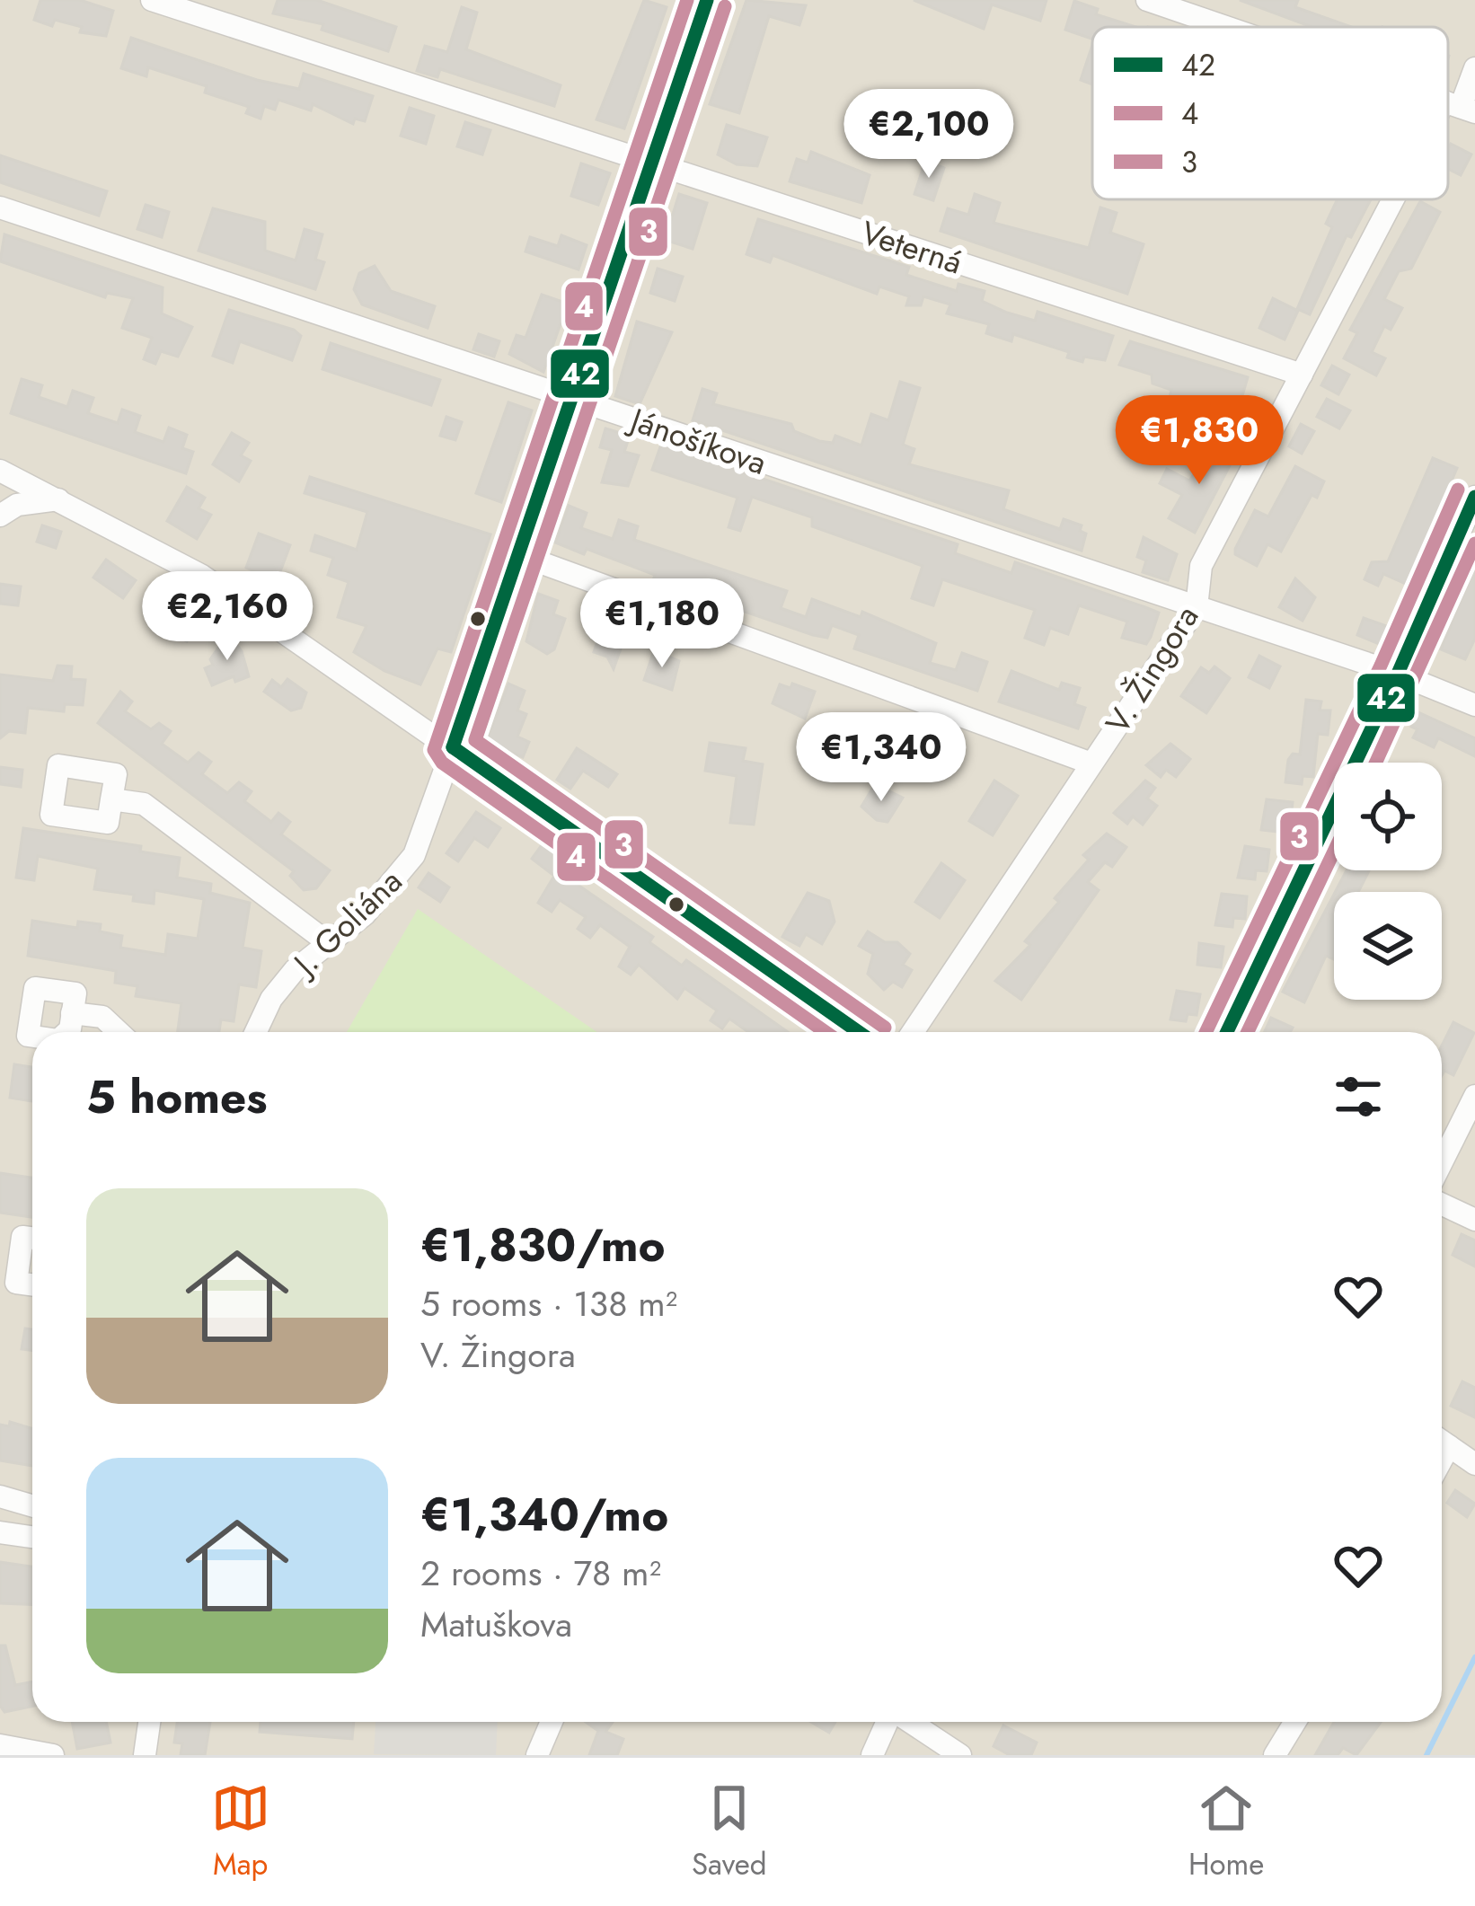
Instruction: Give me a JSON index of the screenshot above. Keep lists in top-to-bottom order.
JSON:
{
  "streets": {
    "street": [
      "Veterná",
      "Jánošíkova",
      "V. Žingora",
      "J. Goliána"
    ]
  },
  "crossings": [
    ["Veterná", "V. Žingora"],
    ["Veterná", "J. Goliána"],
    ["Jánošíkova", "V. Žingora"],
    ["Jánošíkova", "J. Goliána"]
  ],
  "lines": ["transit line 42", "transit line 4", "transit line 3"],
  "legend": ["42", "4", "3"],
  "page": {
    "price": [
      "€2,100",
      "€1,830",
      "€2,160",
      "€1,180",
      "€1,340"
    ],
    "heading": "5 homes",
    "list": [
      {
        "name": "€1,830/mo",
        "note": "5 rooms · 138 m² · V. Žingora"
      },
      {
        "name": "€1,340/mo",
        "note": "2 rooms · 78 m² · Matuškova"
      }
    ],
    "tabs": ["Map", "Saved", "Home"]
  }
}
